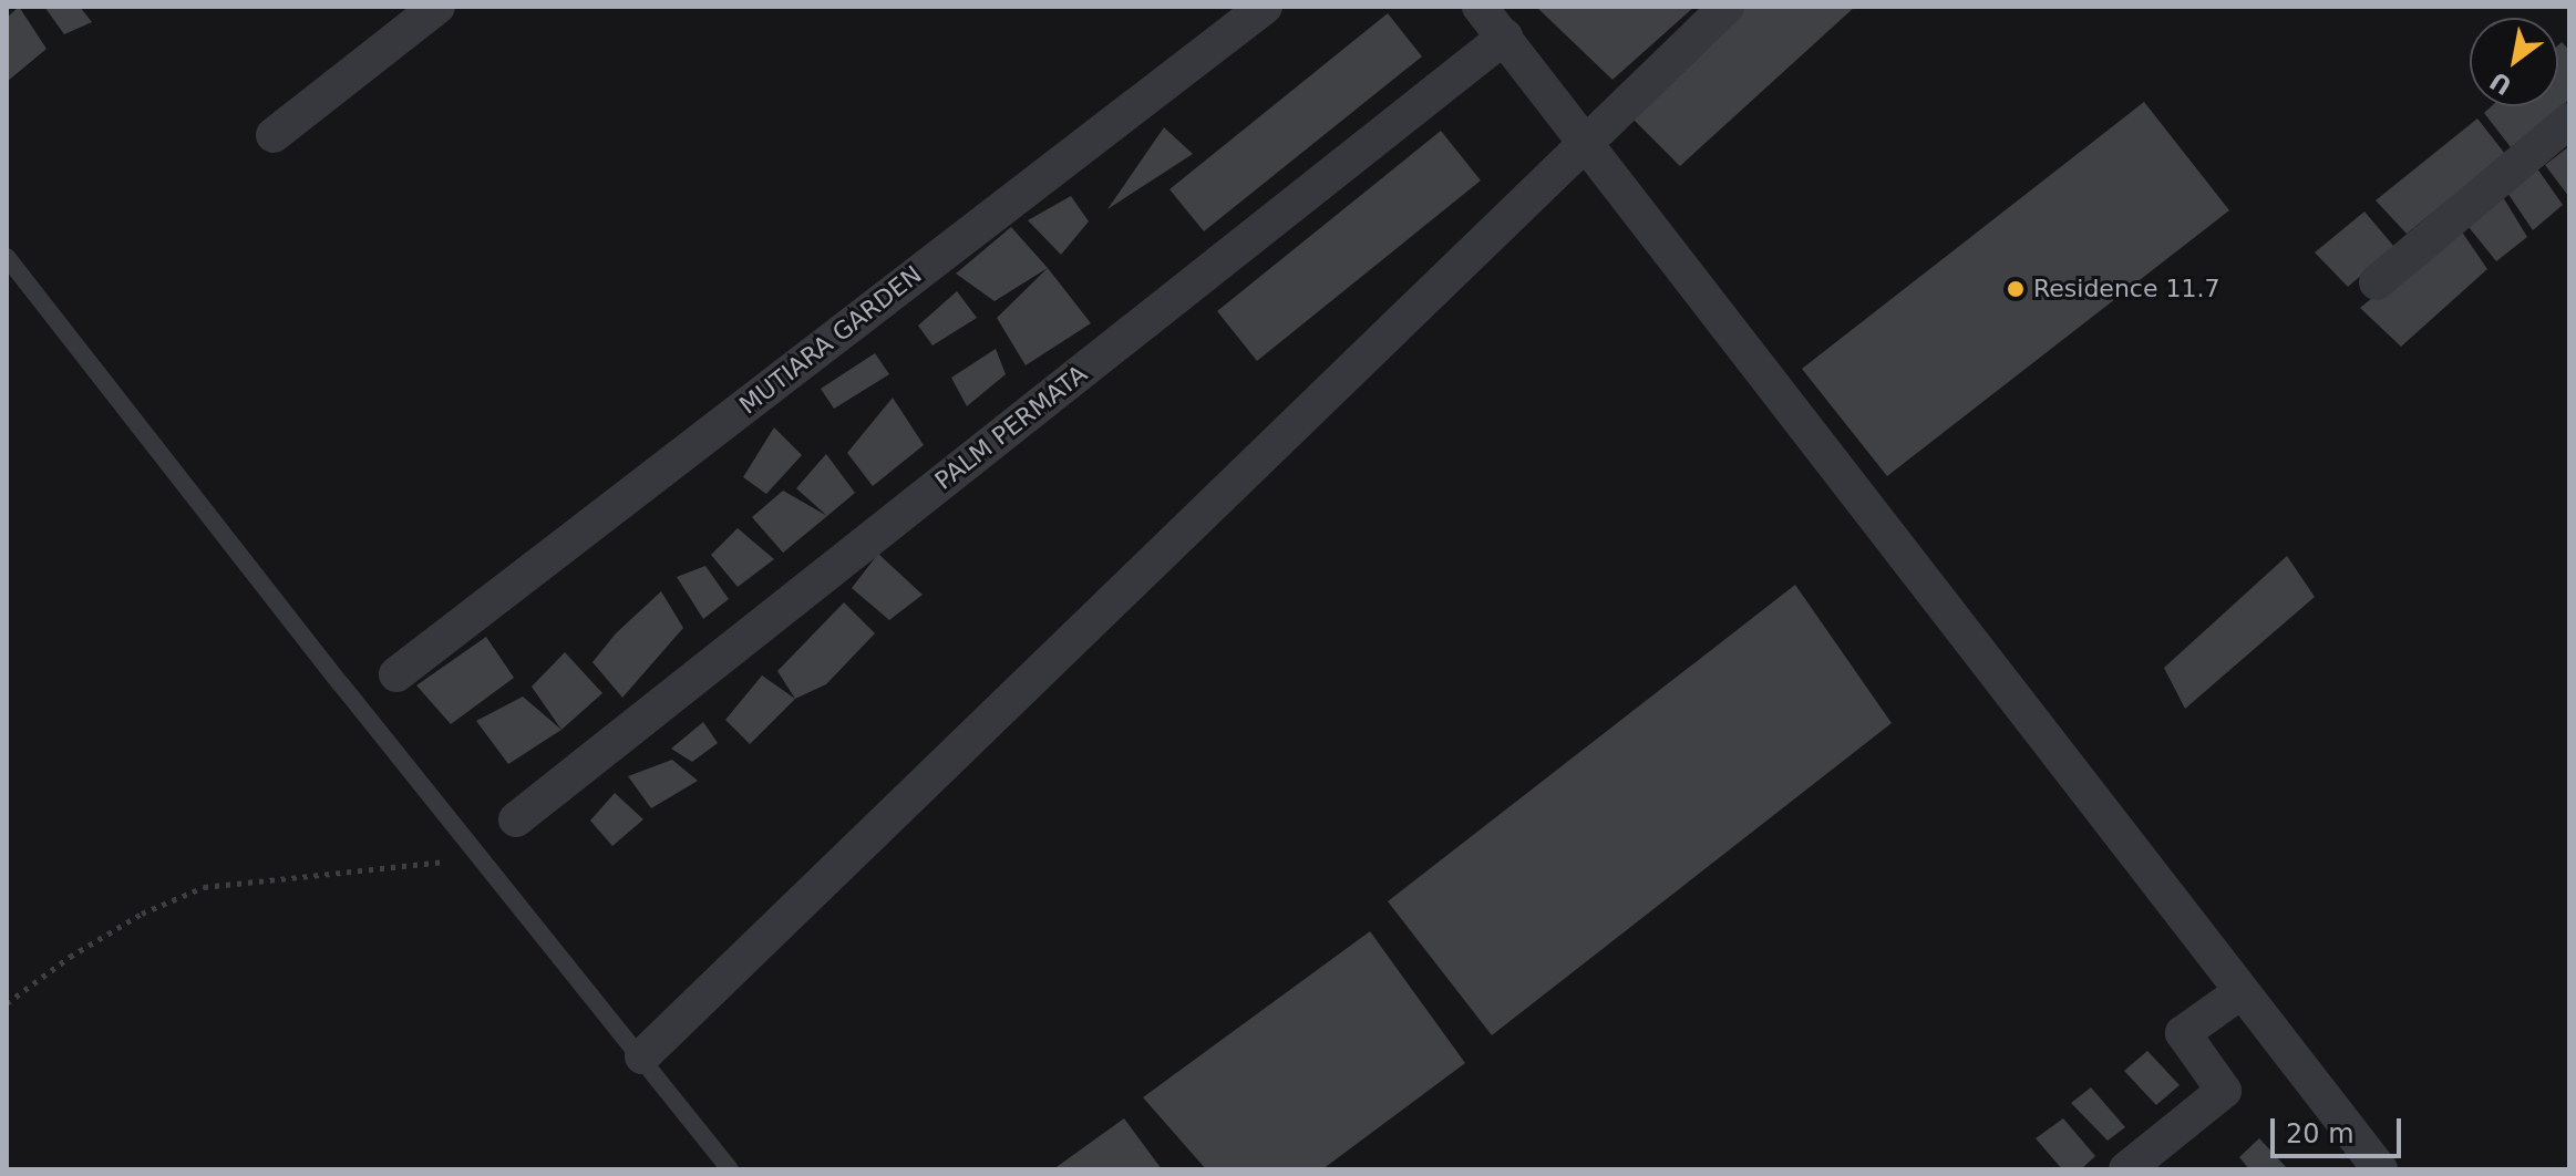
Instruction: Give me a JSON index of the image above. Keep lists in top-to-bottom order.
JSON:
{
  "streets": {
    "street": ["MUTIARA GARDEN", "PALM PERMATA"]
  },
  "places": ["Residence 11.7"],
  "scale_bar": "20 m",
  "north": "bottom left"
}
